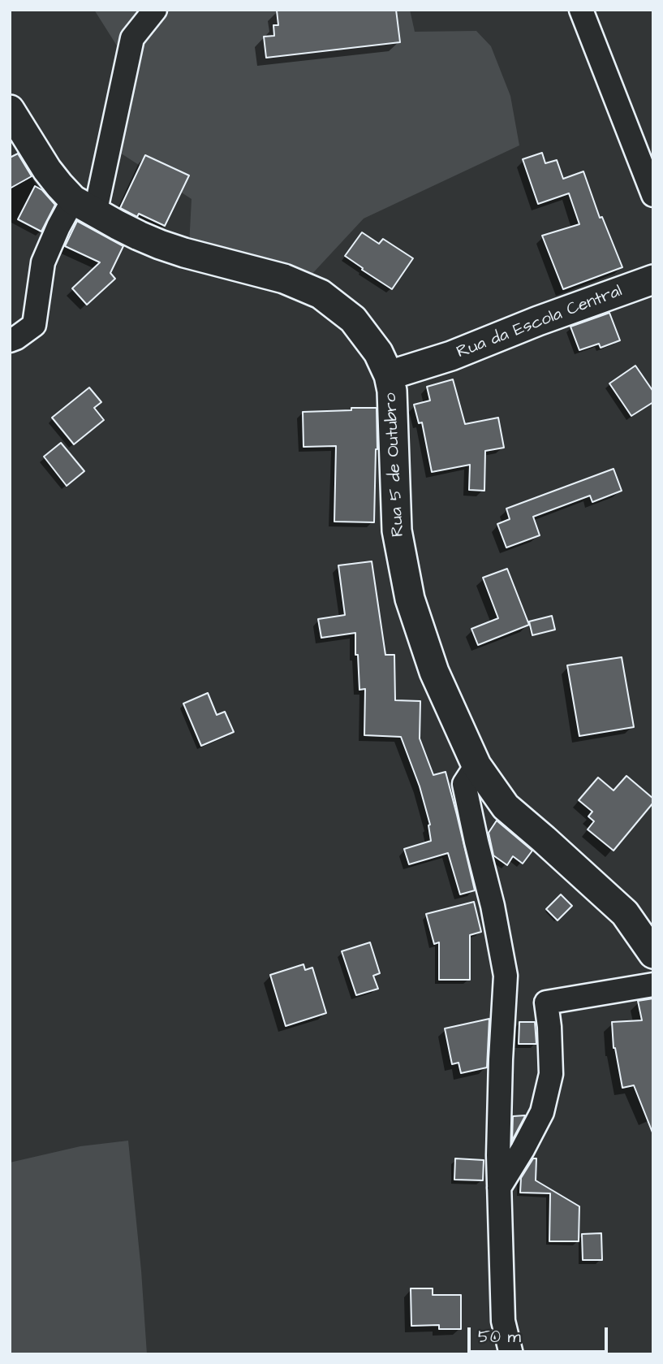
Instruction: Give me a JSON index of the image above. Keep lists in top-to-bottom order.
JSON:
{
  "streets": {
    "street": ["Rua da Escola Central", "Rua 5 de Outubro"]
  },
  "crossings": [
    ["Rua da Escola Central", "Rua 5 de Outubro"]
  ],
  "scale_bar": "50 m"
}
